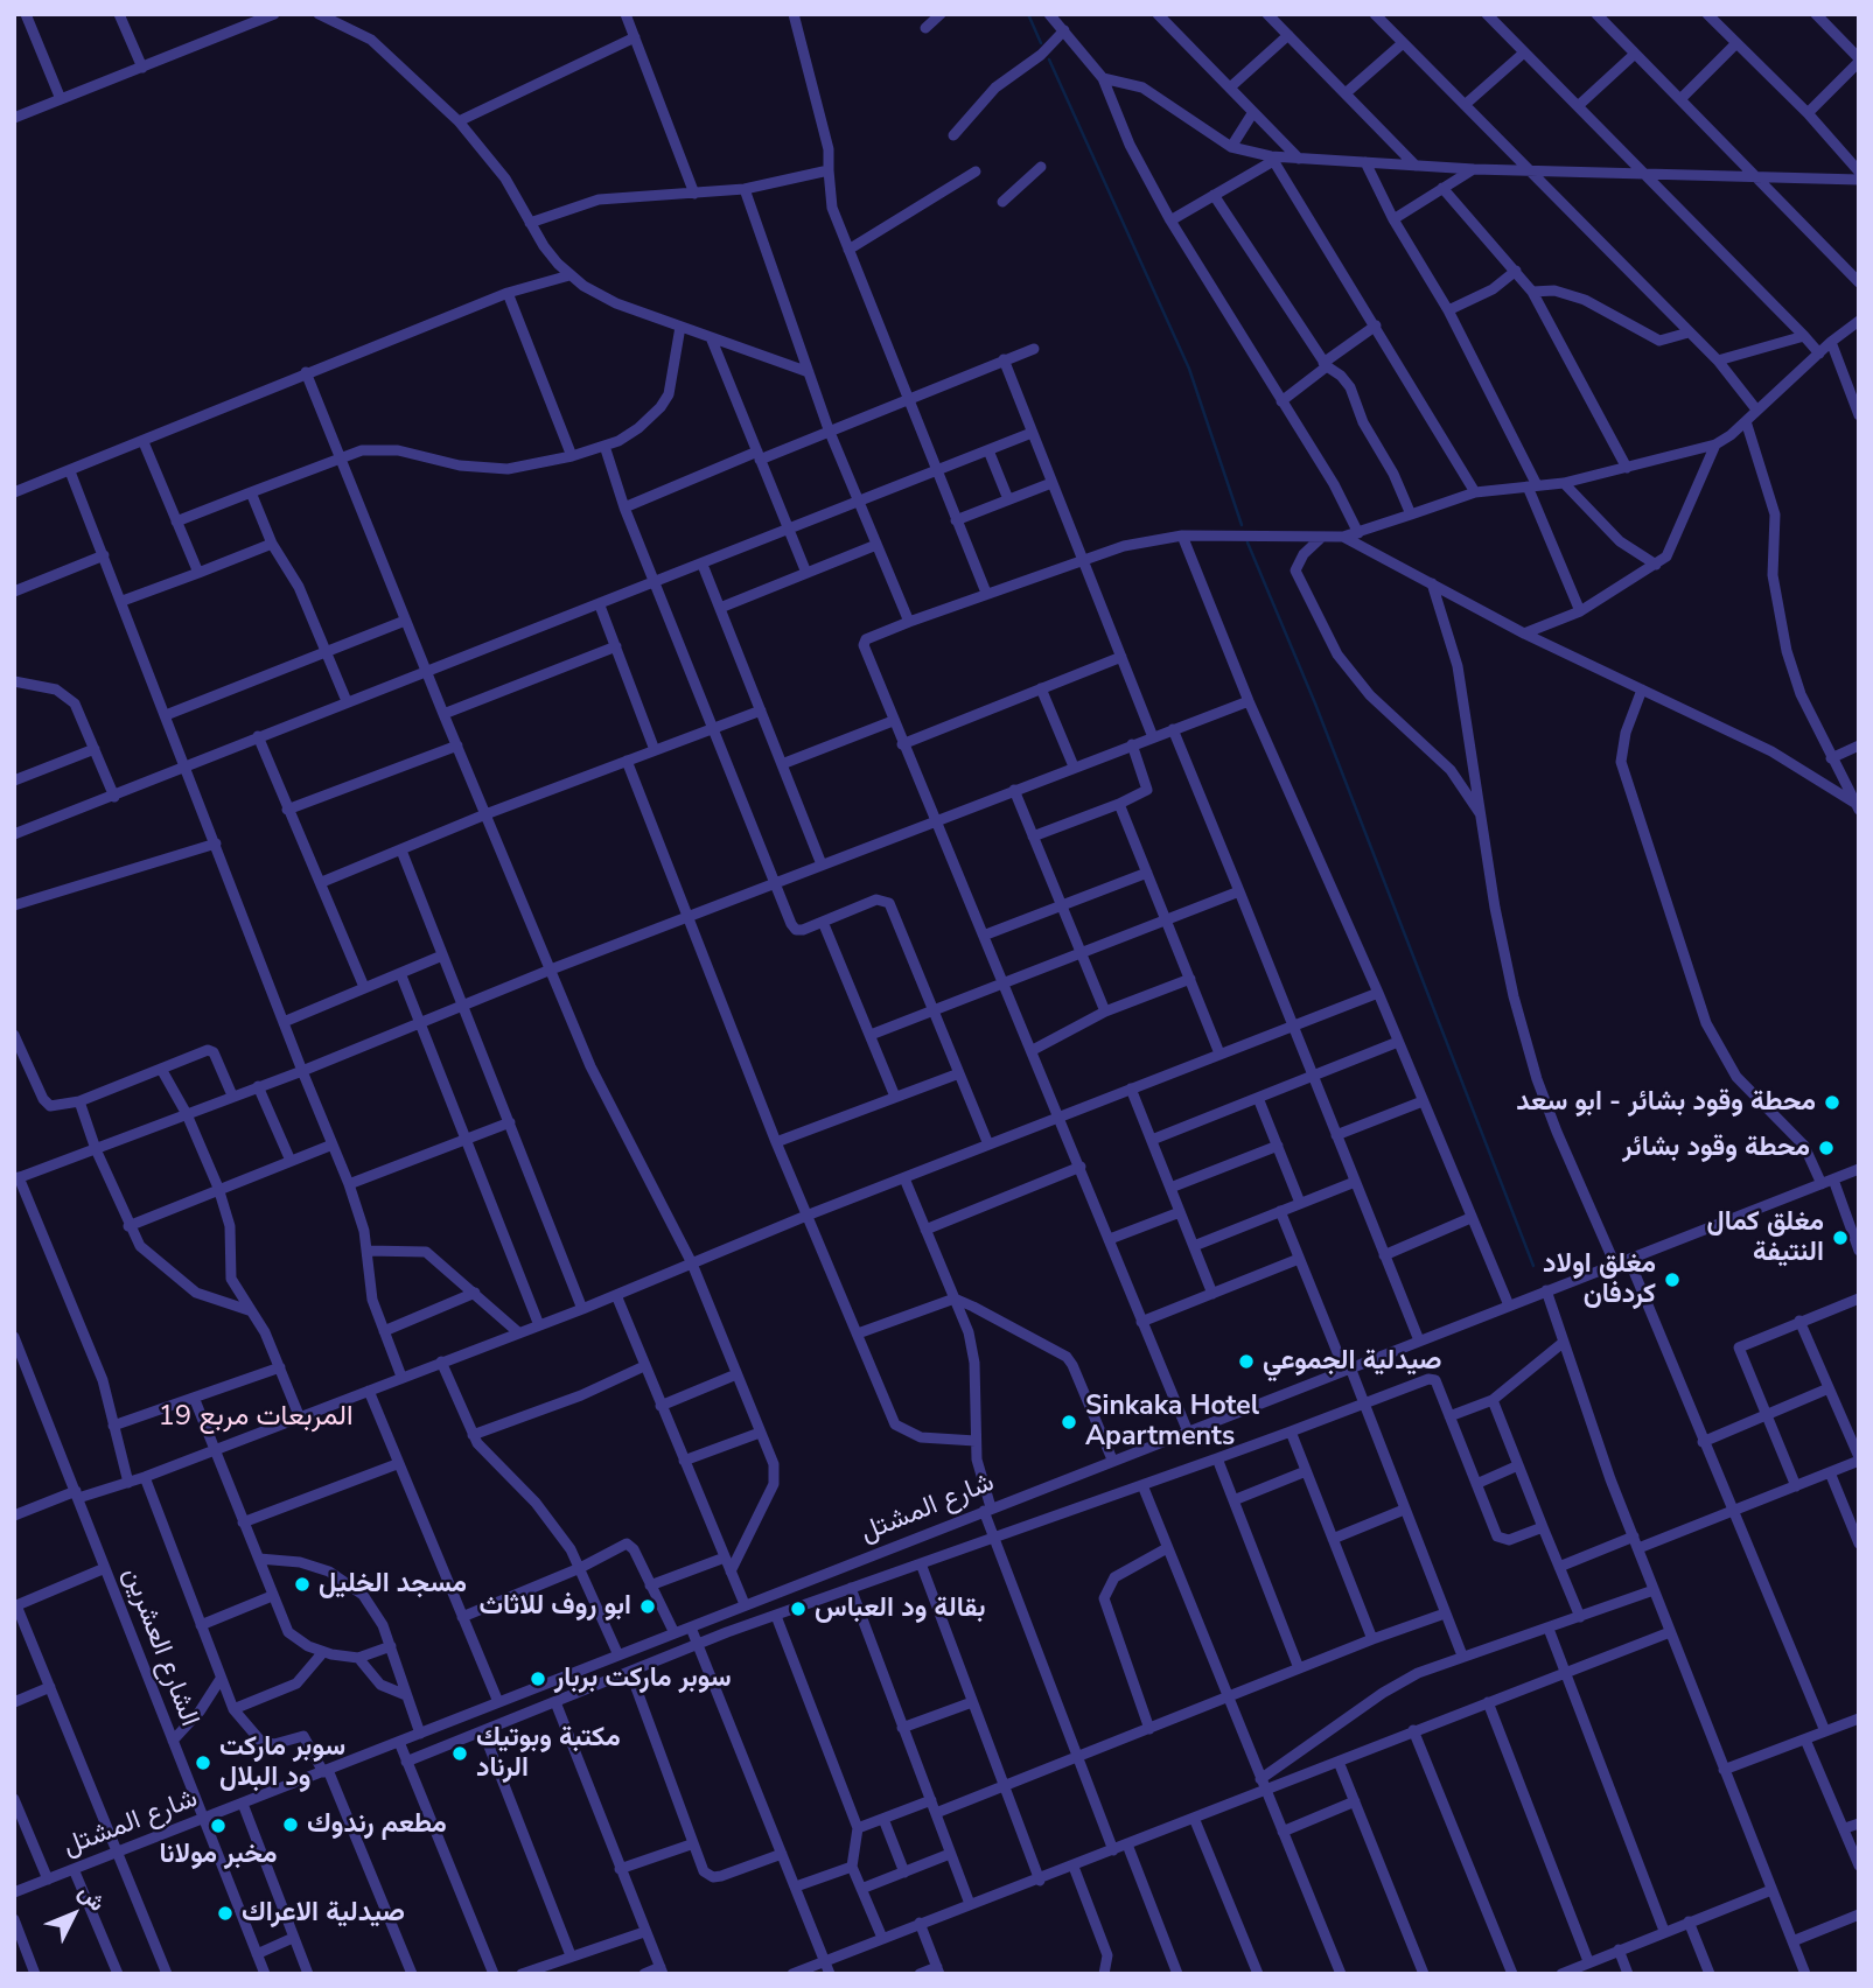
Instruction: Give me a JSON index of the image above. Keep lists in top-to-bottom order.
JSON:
{
  "streets": {
    "street": ["شارع المشتل", "الشارع العشرين"]
  },
  "crossings": [
    ["شارع المشتل", "الشارع العشرين"]
  ],
  "districts": ["المربعات مربع 19"],
  "places": [
    "محطة وقود بشائر - ابو سعد",
    "محطة وقود بشائر",
    "مغلق كمال النتيفة",
    "مغلق اولاد كردفان",
    "صيدلية الجموعي",
    "Sinkaka Hotel Apartments",
    "مسجد الخليل",
    "ابو روف للاثاث",
    "بقالة ود العباس",
    "سوبر ماركت بربار",
    "مكتبة وبوتيك الرناد",
    "سوبر ماركت ود البلال",
    "مطعم رندوك",
    "مخبر مولانا",
    "صيدلية الاعراك"
  ],
  "north": "top right"
}
